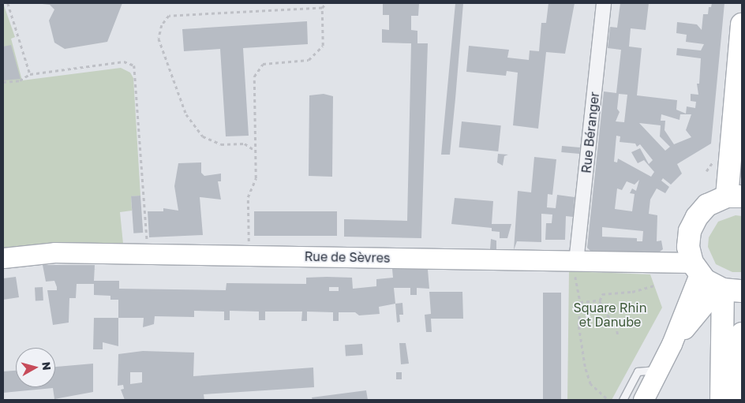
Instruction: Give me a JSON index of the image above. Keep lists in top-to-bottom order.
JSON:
{
  "streets": {
    "street": ["Rue Béranger", "Rue de Sèvres"]
  },
  "crossings": [
    ["Rue Béranger", "Rue de Sèvres"]
  ],
  "parks": ["Square Rhin et Danube"],
  "north": "right"
}
